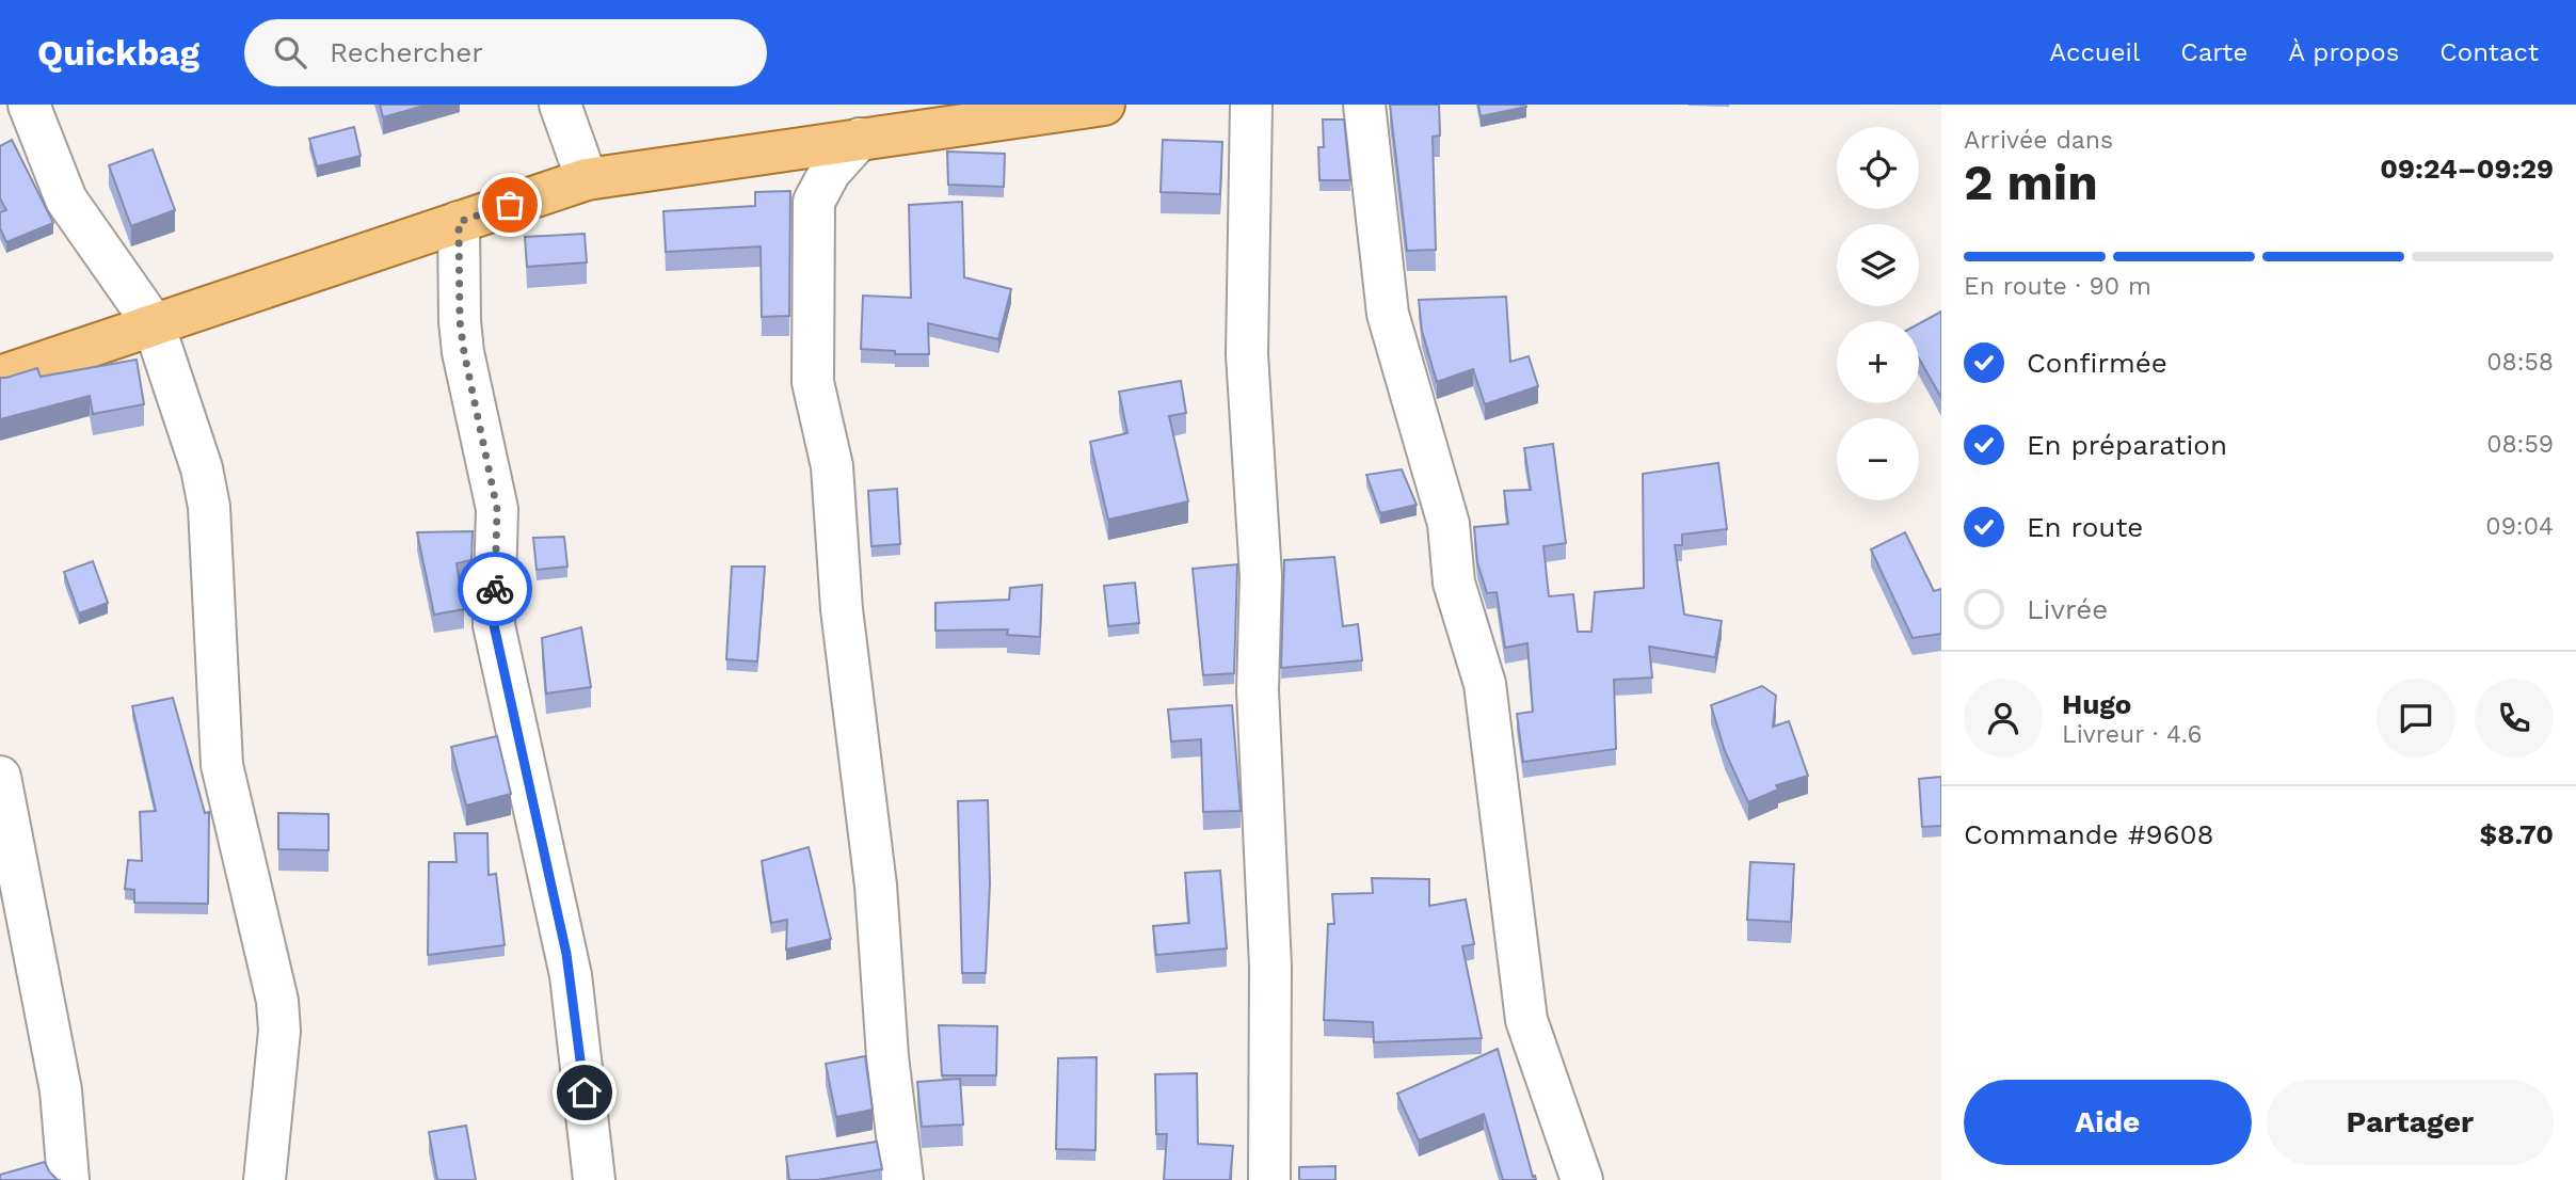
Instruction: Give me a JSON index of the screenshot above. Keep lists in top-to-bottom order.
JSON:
{
  "page": {
    "header": "Quickbag",
    "search": "Rechercher",
    "nav": [
      "Accueil",
      "Carte",
      "À propos",
      "Contact"
    ],
    "heading": ["2 min", "Arrivée dans", "09:24–09:29"],
    "panel": [
      "Hugo",
      "Livreur · 4.6",
      "Commande #9608",
      "$8.70"
    ],
    "map_buttons": ["+", "−"],
    "bar": "En route · 90 m",
    "list": [
      ["Confirmée", "08:58"],
      ["En préparation", "08:59"],
      ["En route", "09:04"],
      "Livrée"
    ],
    "buttons": ["Aide", "Partager"]
  }
}
